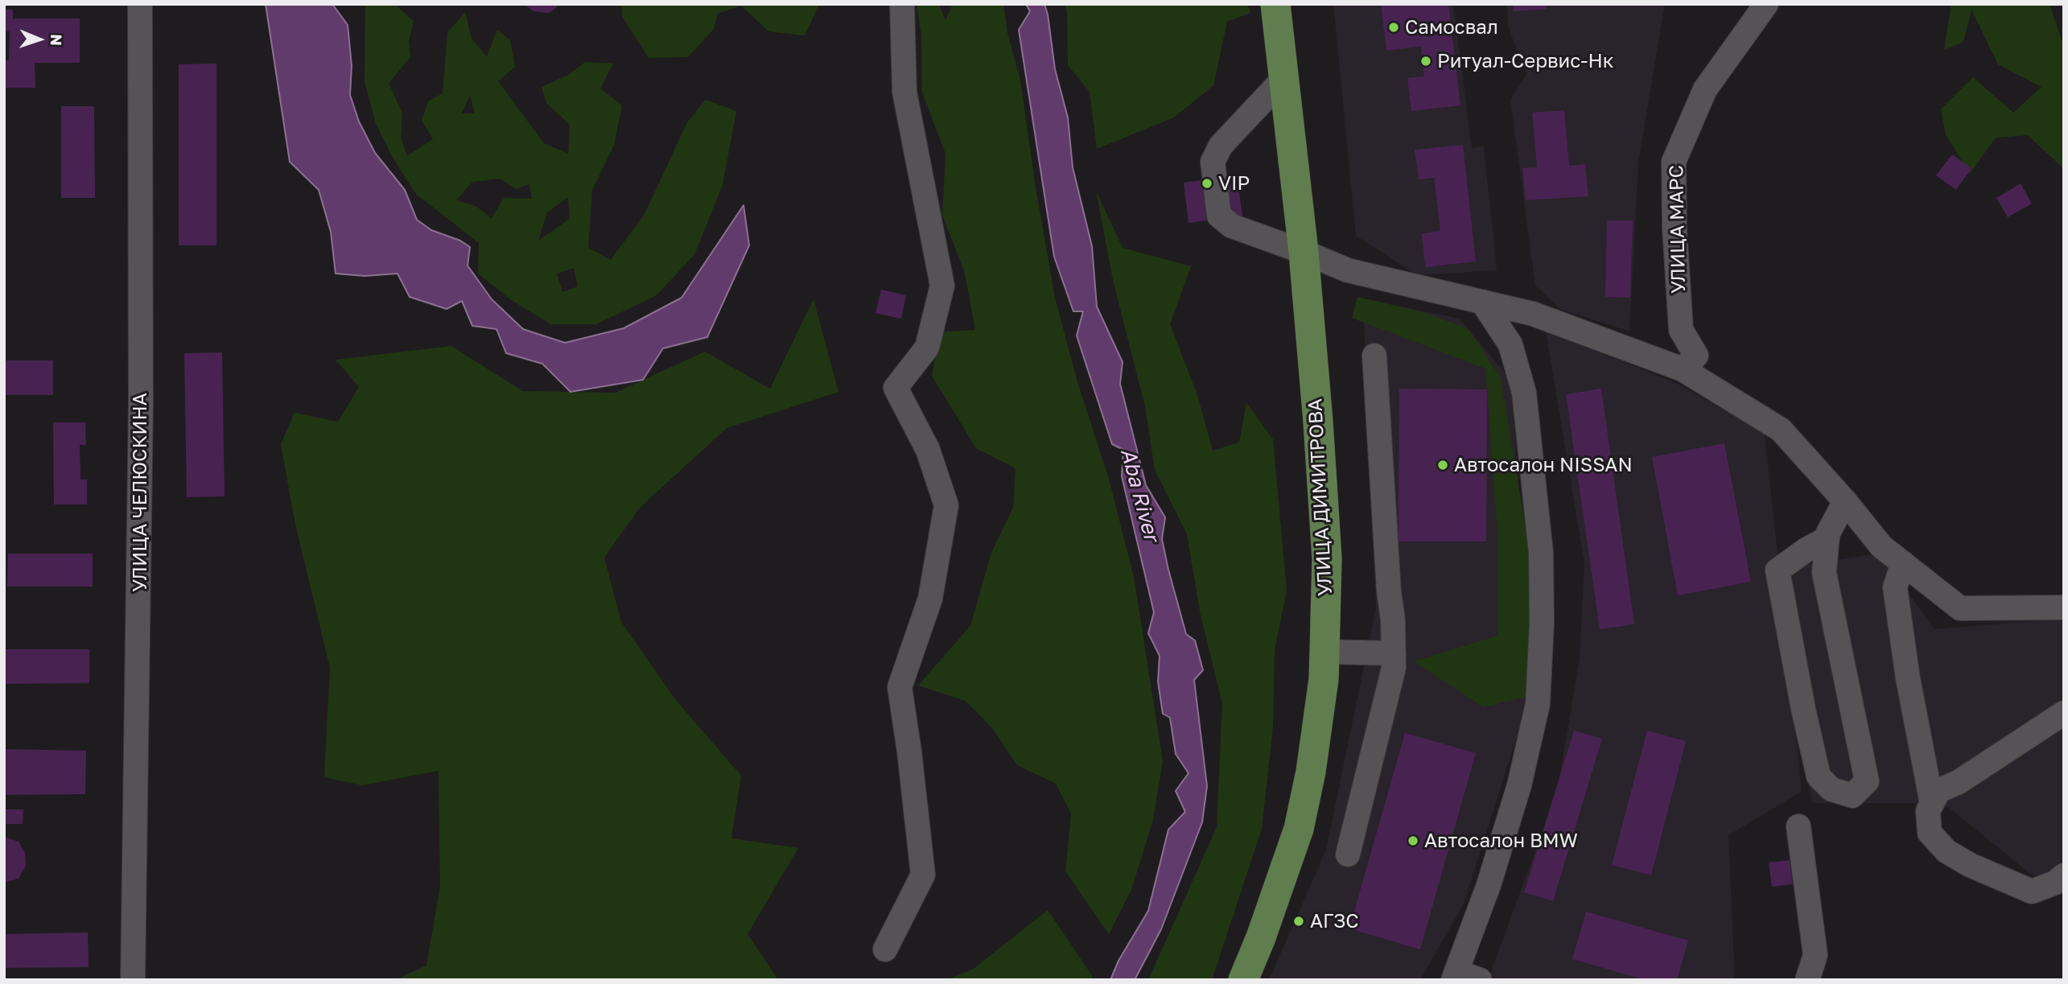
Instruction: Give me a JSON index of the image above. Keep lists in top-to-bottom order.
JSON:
{
  "streets": {
    "main road": ["УЛИЦА ДИМИТРОВА"],
    "street": ["УЛИЦА МАРС", "УЛИЦА ЧЕЛЮСКИНА"]
  },
  "water": ["Aba River"],
  "places": [
    "Самосвал",
    "Ритуал-Сервис-Нк",
    "VIP",
    "Автосалон NISSAN",
    "Автосалон BMW",
    "АГЗС"
  ],
  "north": "right"
}
